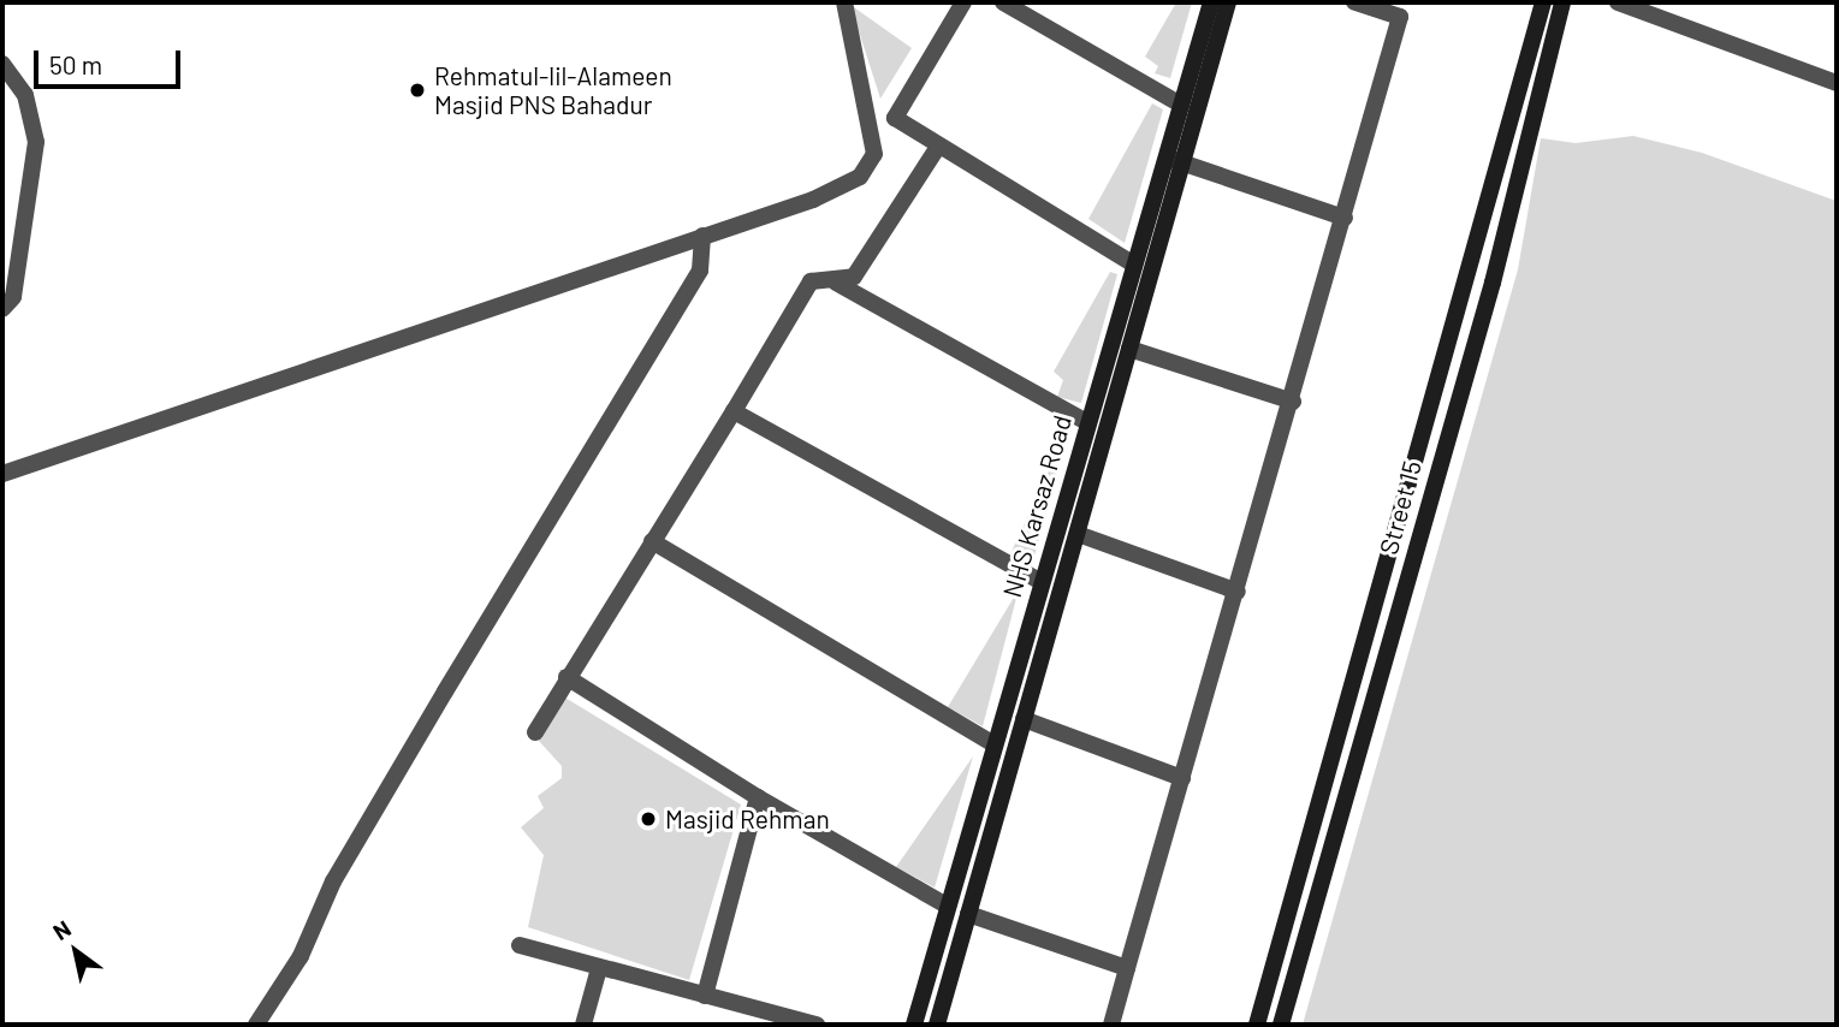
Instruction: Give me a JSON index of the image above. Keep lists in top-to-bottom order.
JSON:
{
  "streets": {
    "street": ["NHS Karsaz Road", "Street 15"]
  },
  "places": ["Rehmatul-lil-Alameen Masjid PNS Bahadur", "Masjid Rehman"],
  "scale_bar": "50 m",
  "north": "top left"
}
